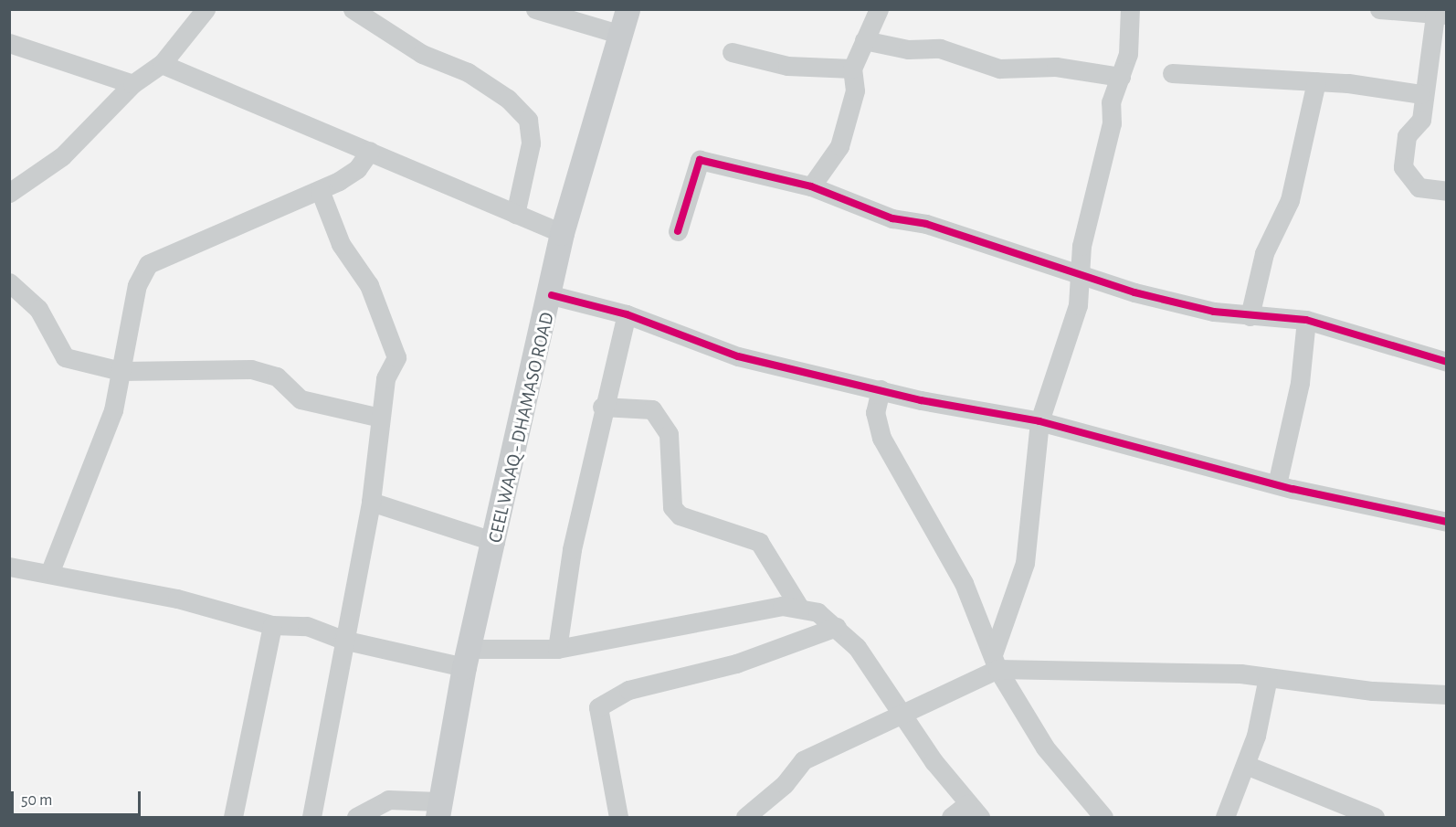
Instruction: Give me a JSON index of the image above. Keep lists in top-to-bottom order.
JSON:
{
  "streets": {
    "main road": ["CEEL WAAQ - DHAMASO ROAD"]
  },
  "scale_bar": "50 m"
}
